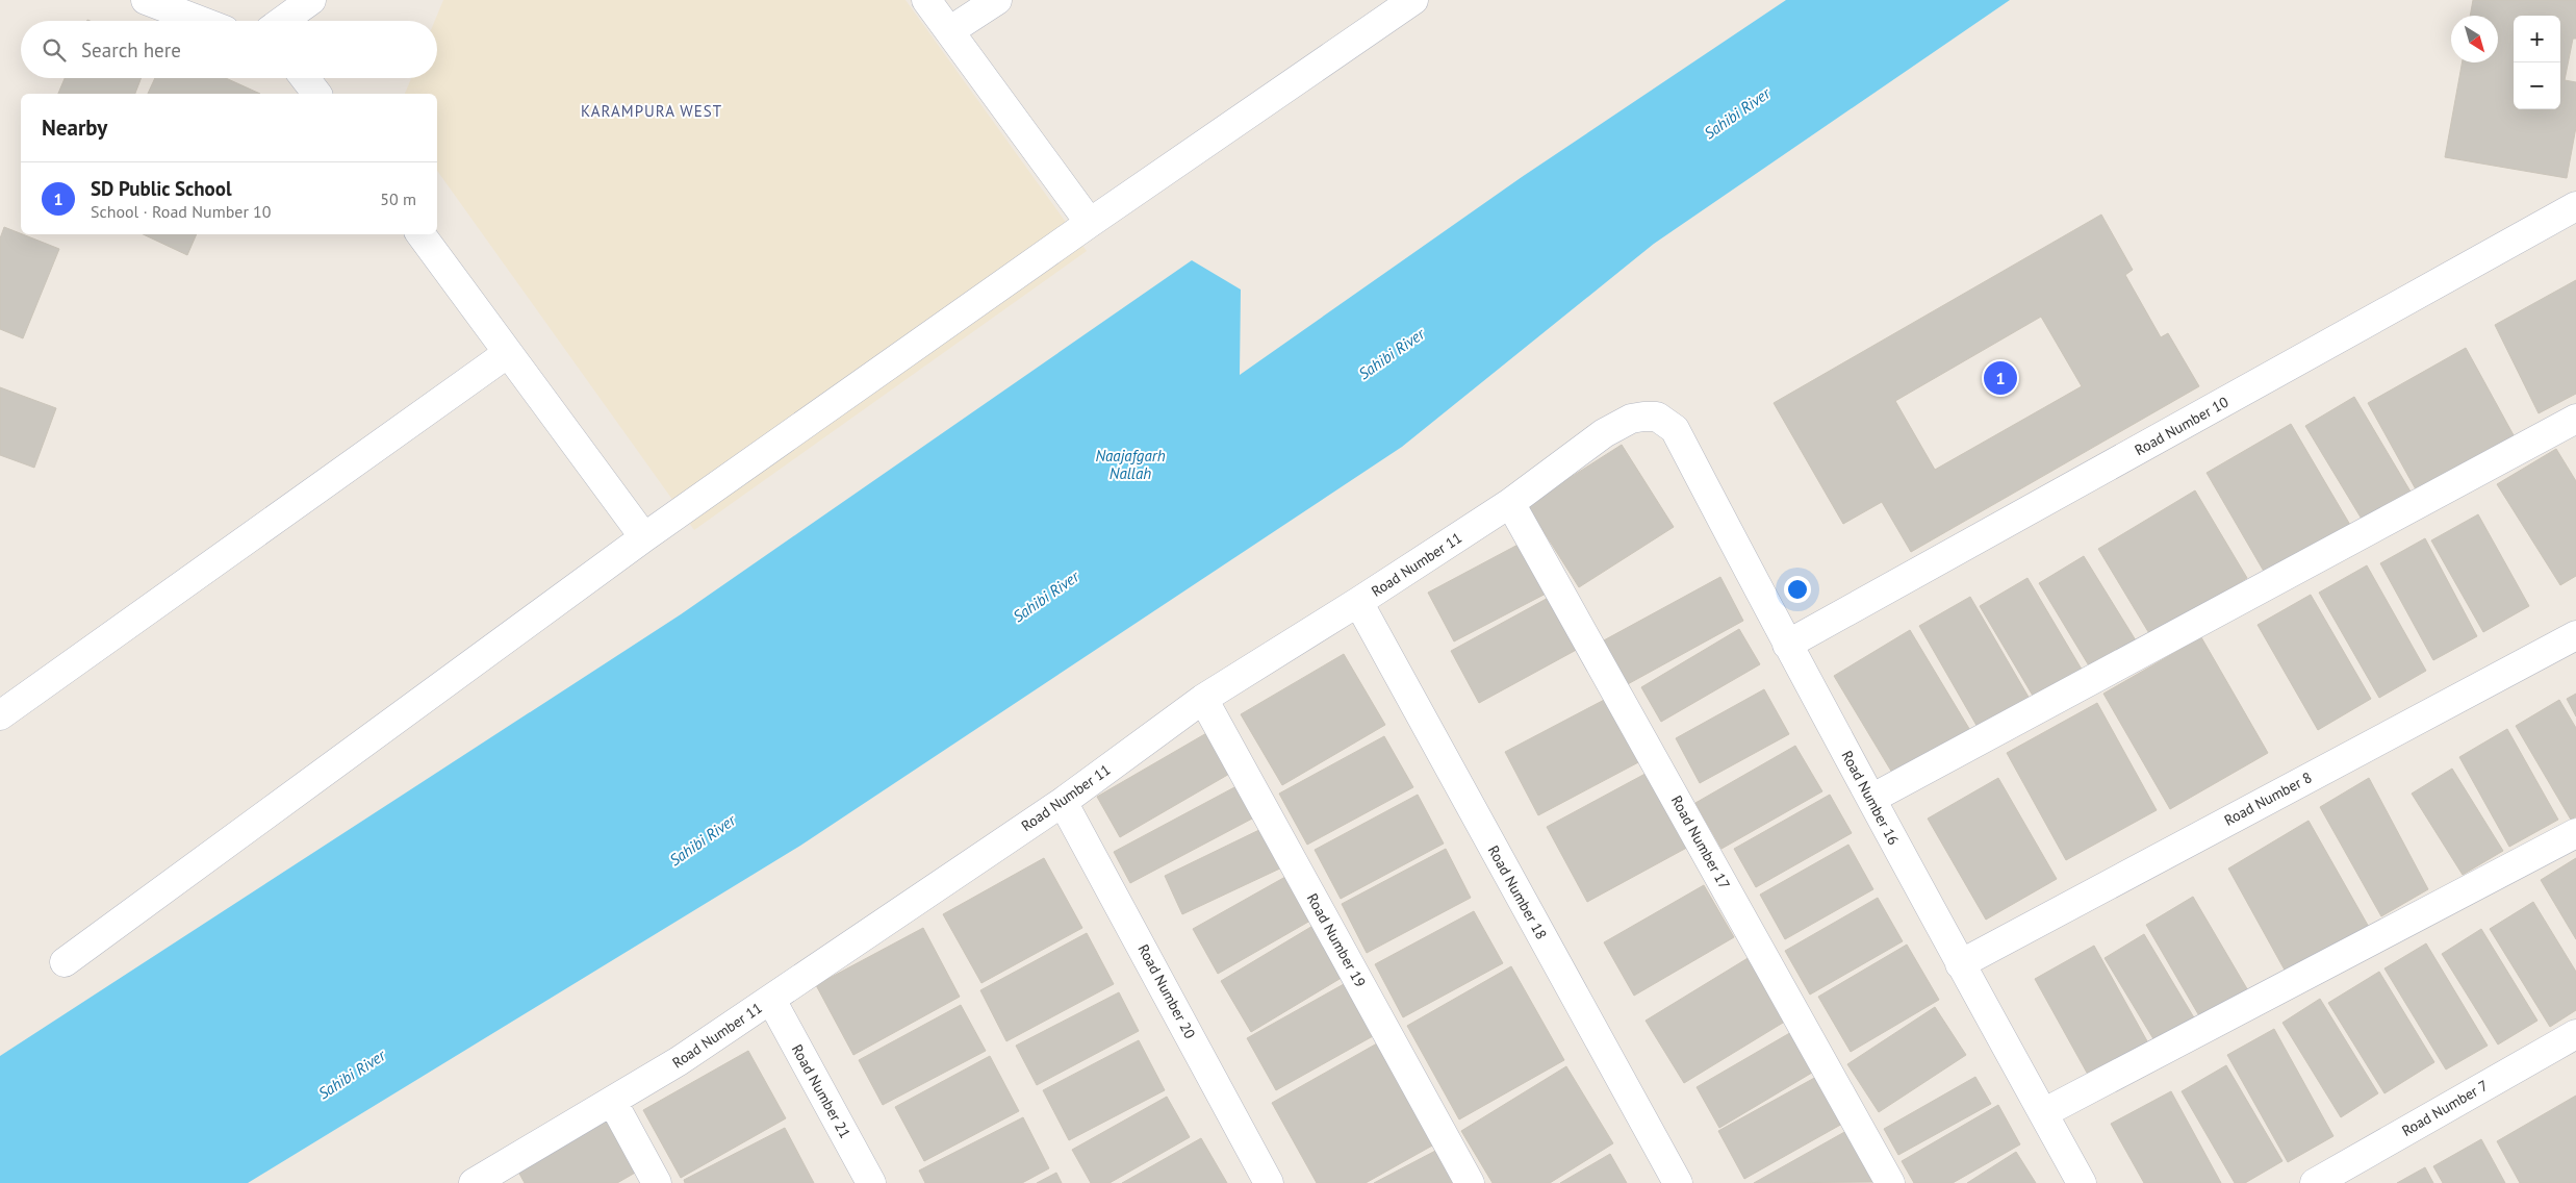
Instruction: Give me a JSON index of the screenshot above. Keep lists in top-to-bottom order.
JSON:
{
  "streets": {
    "street": [
      "Road Number 10",
      "Road Number 11",
      "Road Number 16",
      "Road Number 8",
      "Road Number 17",
      "Road Number 18",
      "Road Number 19",
      "Road Number 20",
      "Road Number 21",
      "Road Number 7"
    ]
  },
  "crossings": [
    ["Road Number 10", "Road Number 16"],
    ["Road Number 11", "Road Number 16"],
    ["Road Number 11", "Road Number 17"],
    ["Road Number 11", "Road Number 18"],
    ["Road Number 11", "Road Number 19"],
    ["Road Number 11", "Road Number 20"],
    ["Road Number 11", "Road Number 21"],
    ["Road Number 16", "Road Number 8"]
  ],
  "districts": ["KARAMPURA WEST"],
  "water": ["Sahibi River", "Naajafgarh Nallah"],
  "north": "bottom right",
  "page": {
    "map_buttons": ["+", "−"],
    "search": "Search here",
    "heading": "Nearby",
    "list": [
      {
        "mark": "1",
        "name": "SD Public School",
        "note": "School · Road Number 10",
        "value": "50 m"
      }
    ],
    "pins": "1"
  }
}
